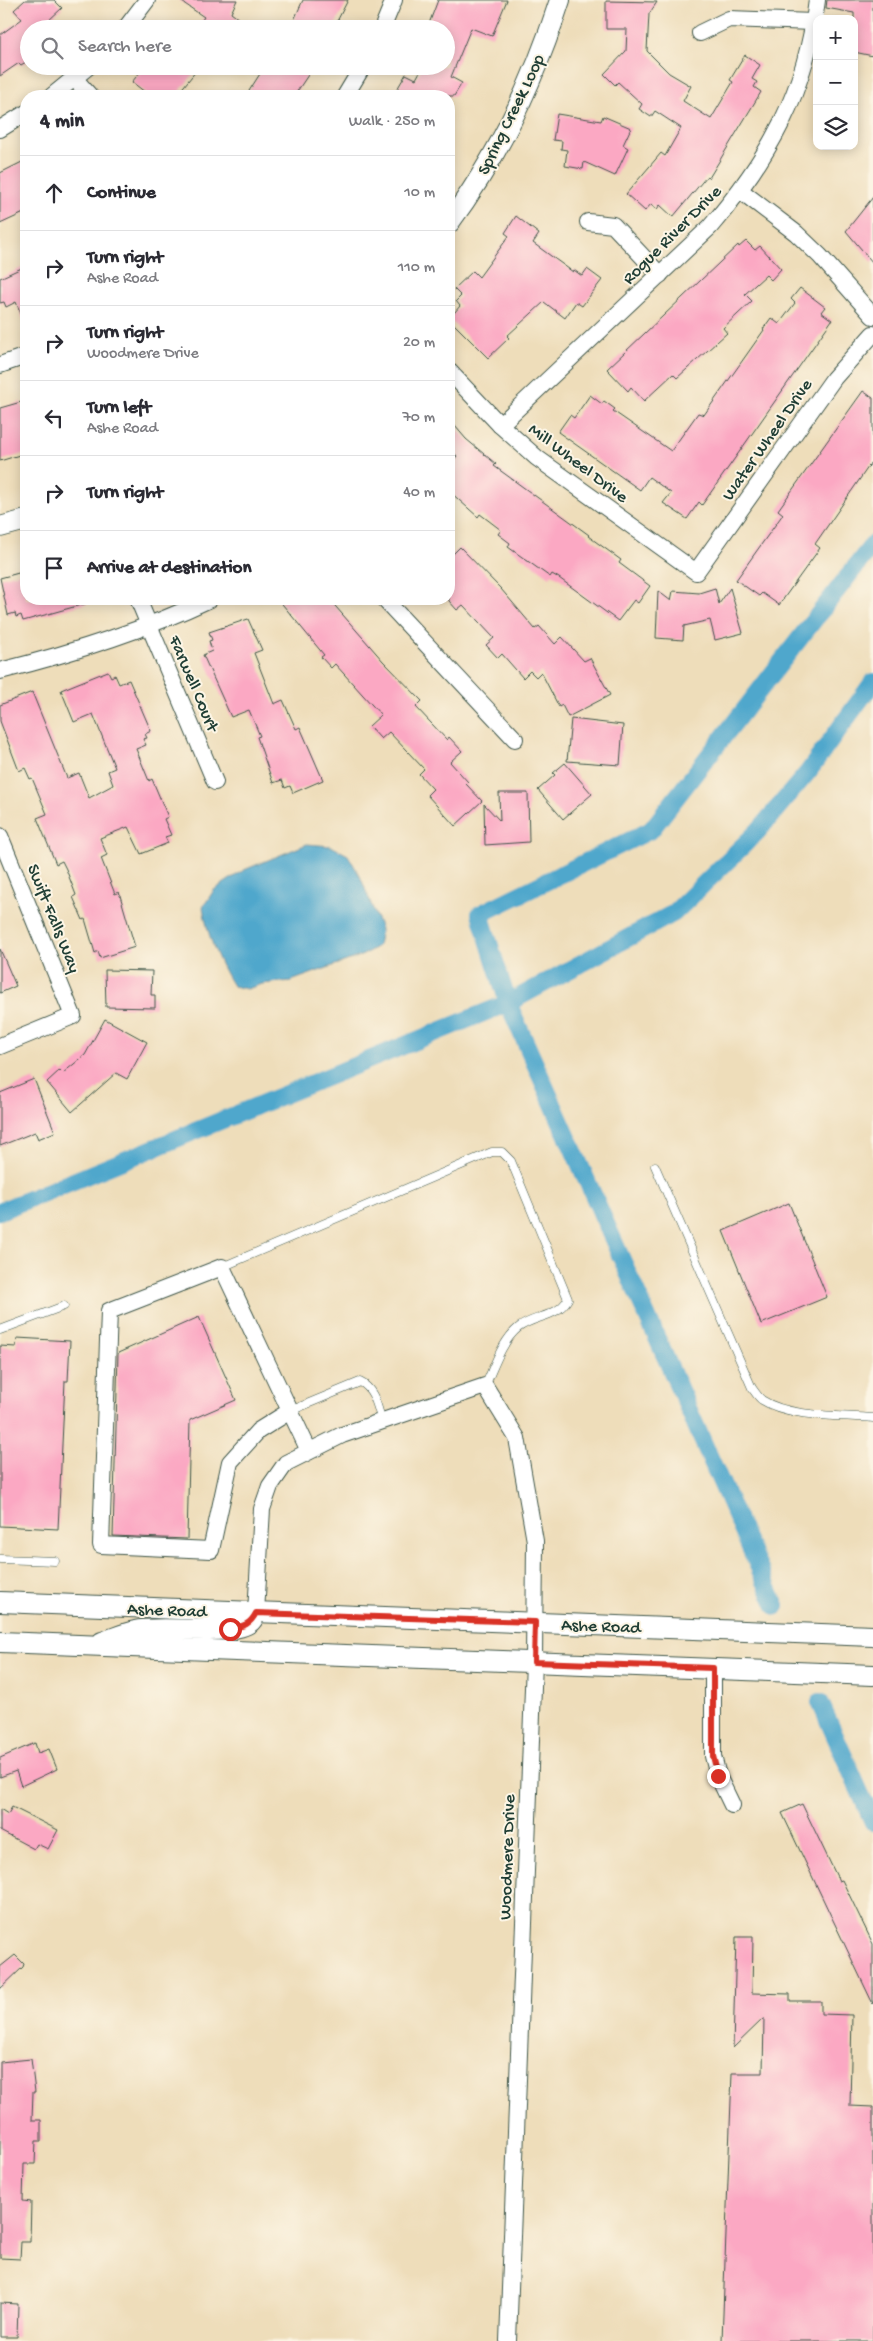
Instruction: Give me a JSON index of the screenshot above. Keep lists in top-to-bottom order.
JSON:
{
  "streets": {
    "street": [
      "Spring Creek Loop",
      "Rogue River Drive",
      "Water Wheel Drive",
      "Mill Wheel Drive",
      "Farwell Court",
      "Swift Falls Way",
      "Ashe Road",
      "Woodmere Drive"
    ]
  },
  "crossings": [
    ["Rogue River Drive", "Mill Wheel Drive"],
    ["Water Wheel Drive", "Mill Wheel Drive"],
    ["Ashe Road", "Woodmere Drive"]
  ],
  "page": {
    "map_buttons": ["+", "−"],
    "search": "Search here",
    "heading": ["4 min", "Walk · 250 m"],
    "list": [
      ["Continue", "10 m"],
      ["Turn right", "Ashe Road", "110 m"],
      ["Turn right", "Woodmere Drive", "20 m"],
      ["Turn left", "Ashe Road", "70 m"],
      ["Turn right", "40 m"],
      "Arrive at destination"
    ]
  }
}
